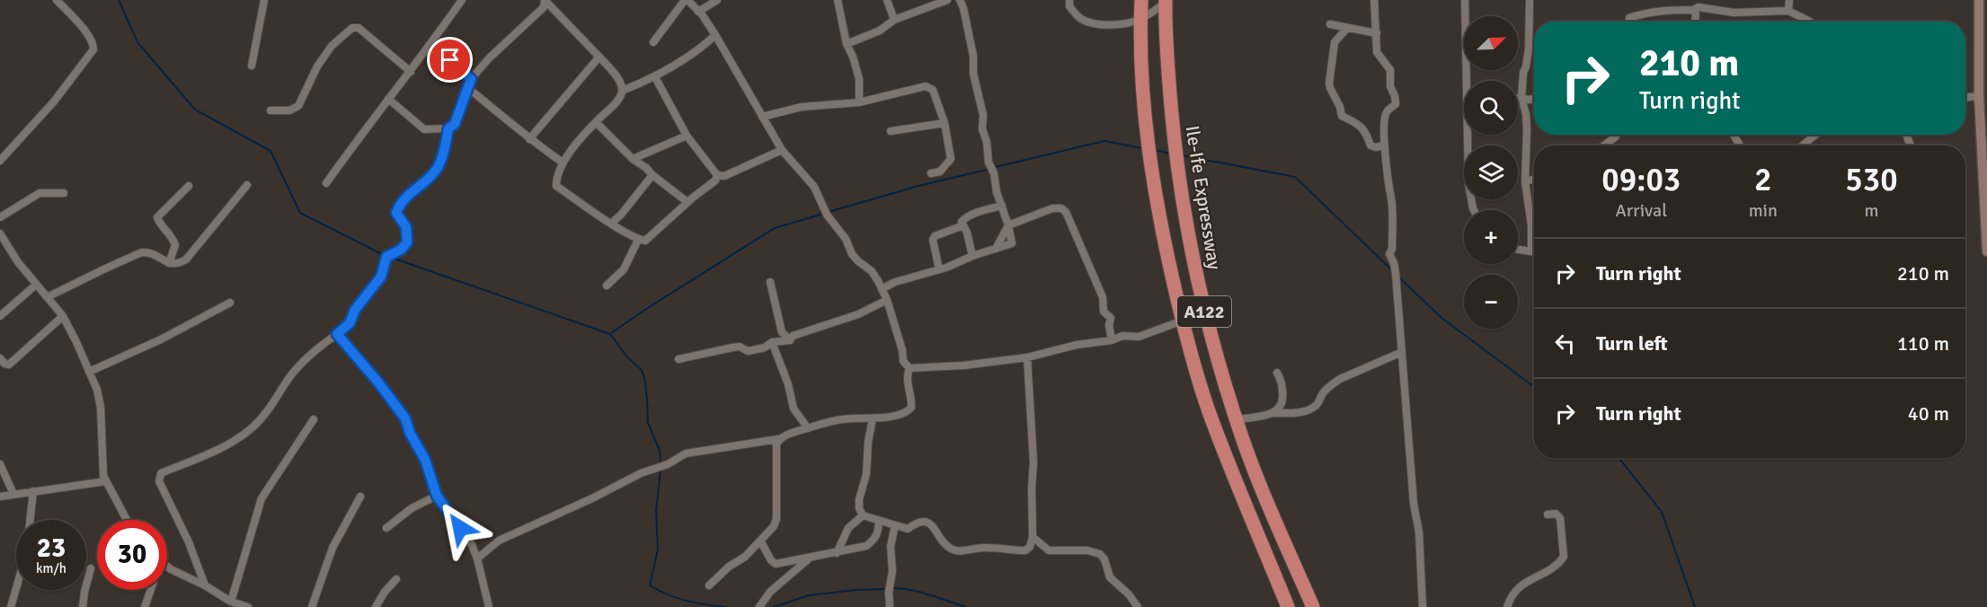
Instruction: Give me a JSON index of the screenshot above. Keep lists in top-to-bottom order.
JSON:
{
  "streets": {
    "highway": ["Ile-Ife Expressway", "A122"]
  },
  "north": "top right",
  "page": {
    "map_buttons": ["+", "−"],
    "turn": ["210 m", "Turn right"],
    "eta": [
      "09:03",
      "Arrival",
      "2",
      "min",
      "530",
      "m"
    ],
    "list": [
      {
        "name": "Turn right",
        "value": "210 m"
      },
      {
        "name": "Turn left",
        "value": "110 m"
      },
      {
        "name": "Turn right",
        "value": "40 m"
      }
    ],
    "speed": "23 km/h",
    "limit": "30"
  }
}
